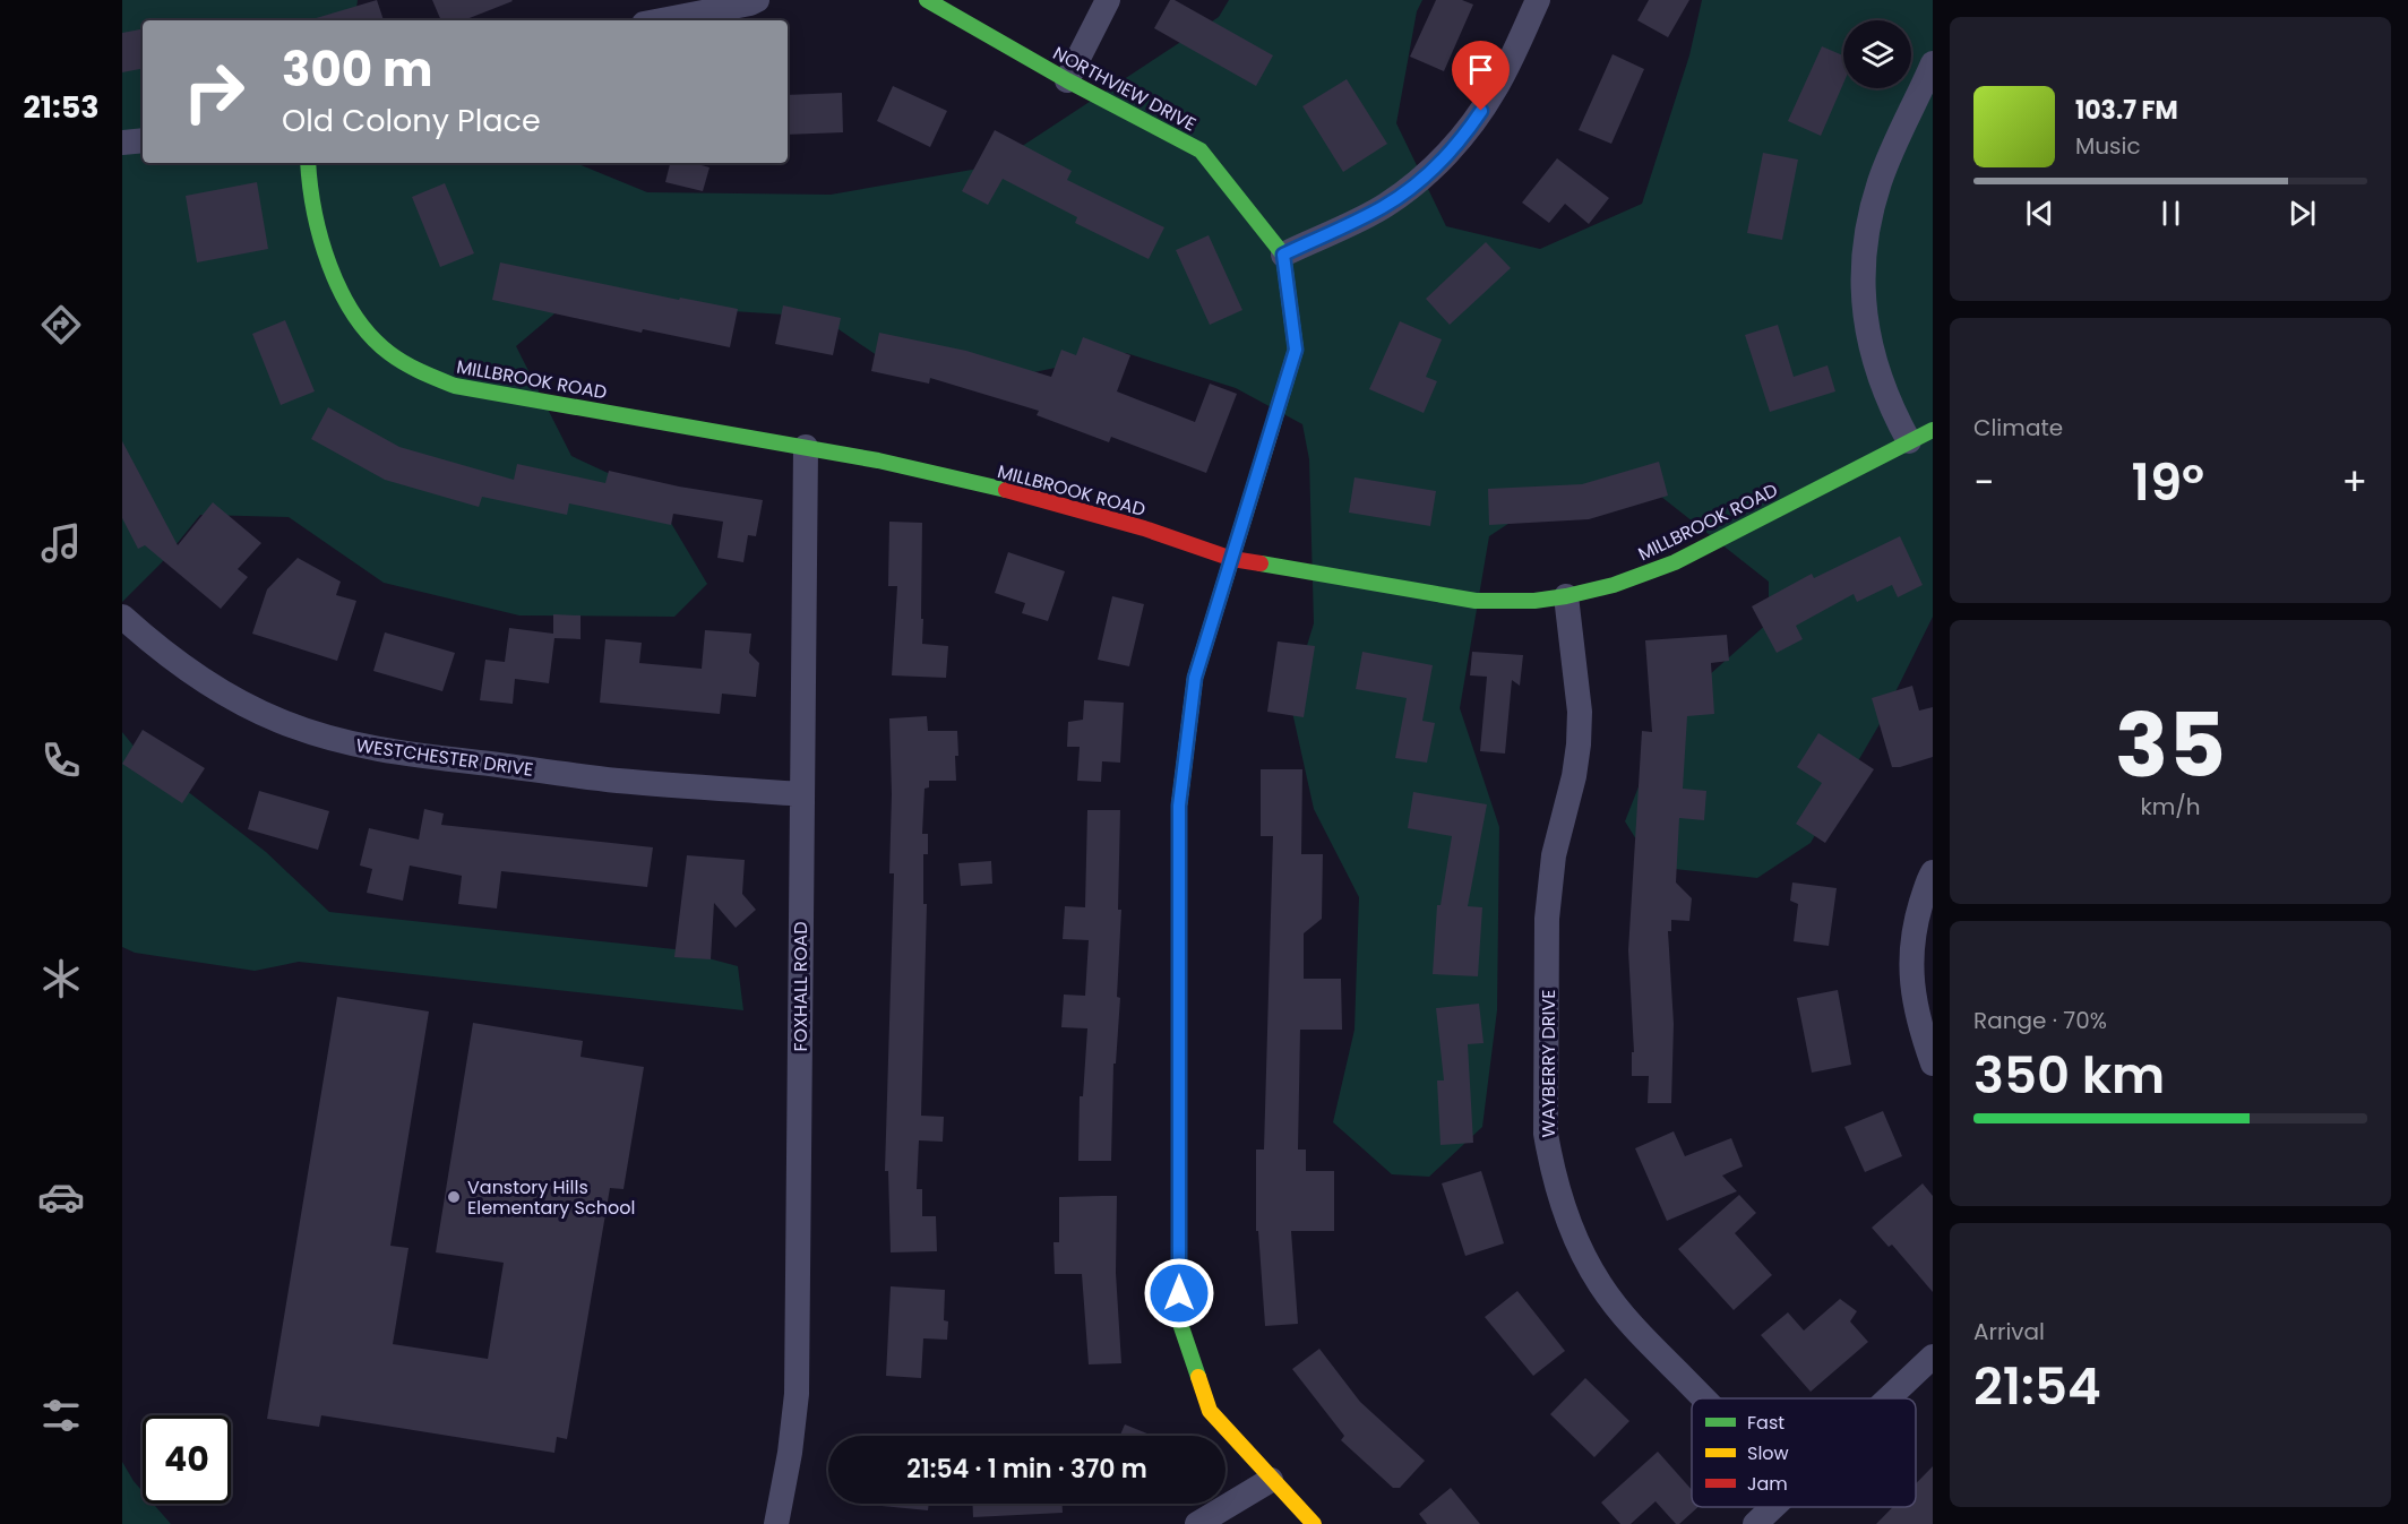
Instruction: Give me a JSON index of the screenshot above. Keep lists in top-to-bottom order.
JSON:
{
  "streets": {
    "street": [
      "NORTHVIEW DRIVE",
      "MILLBROOK ROAD",
      "WESTCHESTER DRIVE",
      "FOXHALL ROAD",
      "WAYBERRY DRIVE"
    ]
  },
  "crossings": [
    ["MILLBROOK ROAD", "FOXHALL ROAD"],
    ["MILLBROOK ROAD", "WAYBERRY DRIVE"],
    ["WESTCHESTER DRIVE", "FOXHALL ROAD"]
  ],
  "places": ["Vanstory Hills Elementary School"],
  "legend": ["Fast", "Slow", "Jam"],
  "page": {
    "tabs": "21:53",
    "turn": ["300 m", "Old Colony Place"],
    "song": ["103.7 FM", "Music"],
    "tile": [
      "Climate",
      ["35", "km/h"],
      ["Range · 70%", "350 km"],
      ["Arrival", "21:54"]
    ],
    "heat": ["−", "19°", "+"],
    "limit": "40",
    "trip": "21:54 · 1 min · 370 m"
  }
}
